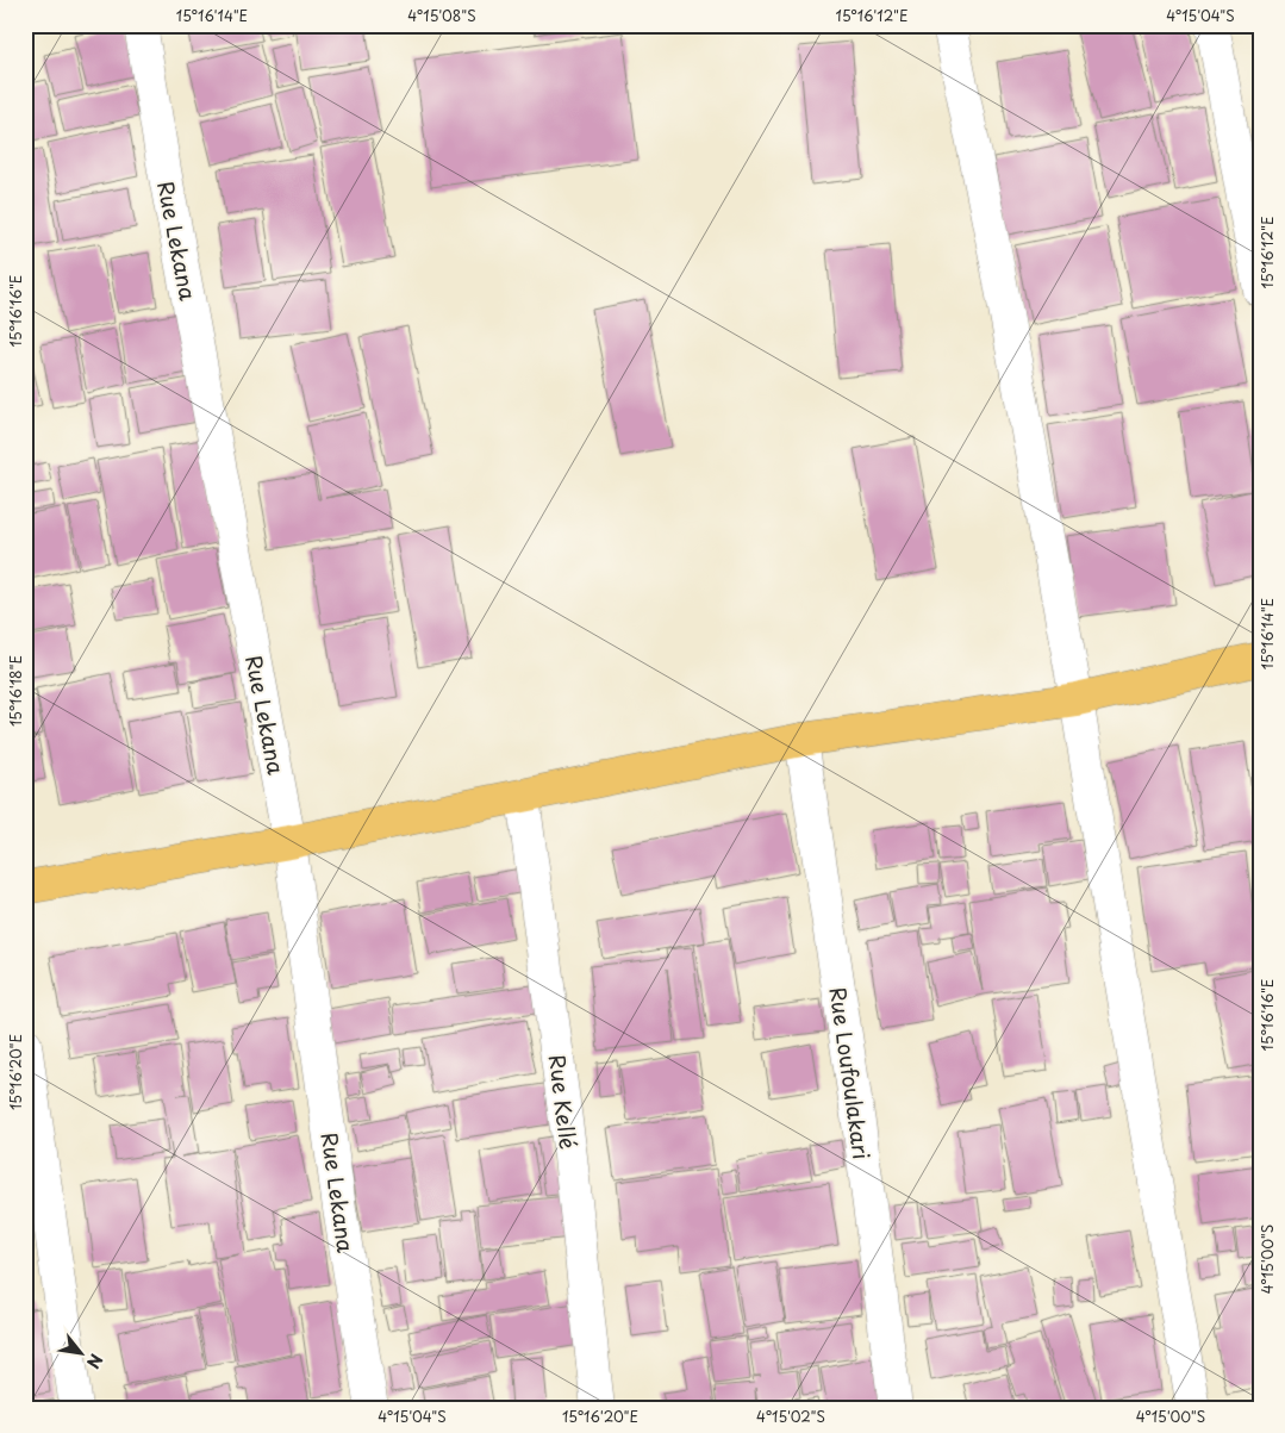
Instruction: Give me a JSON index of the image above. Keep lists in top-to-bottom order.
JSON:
{
  "streets": {
    "street": ["Rue Lekana", "Rue Loufoulakari", "Rue Kellé"]
  },
  "north": "bottom right",
  "coordinates": [
    "15°16'14\"E",
    "4°15'08\"S",
    "15°16'12\"E",
    "4°15'04\"S",
    "15°16'16\"E",
    "15°16'18\"E",
    "15°16'20\"E",
    "4°15'00\"S",
    "4°15'02\"S"
  ]
}
